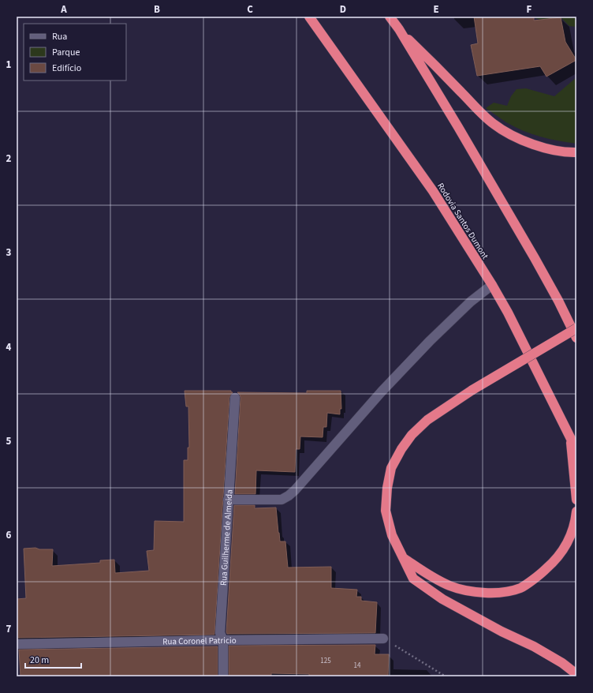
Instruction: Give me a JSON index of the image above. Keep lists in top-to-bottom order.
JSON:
{
  "streets": {
    "highway": ["Rodovia Santos Dumont"],
    "street": ["Rua Guilherme de Almeida", "Rua Coronel Patricio"]
  },
  "crossings": [
    ["Rua Guilherme de Almeida", "Rua Coronel Patricio"]
  ],
  "house_numbers": ["125", "14"],
  "legend": ["Rua", "Parque", "Edifício"],
  "scale_bar": "20 m",
  "grid": {
    "columns": [
      "A",
      "B",
      "C",
      "D",
      "E",
      "F"
    ],
    "rows": [
      "1",
      "2",
      "3",
      "4",
      "5",
      "6",
      "7"
    ]
  }
}
